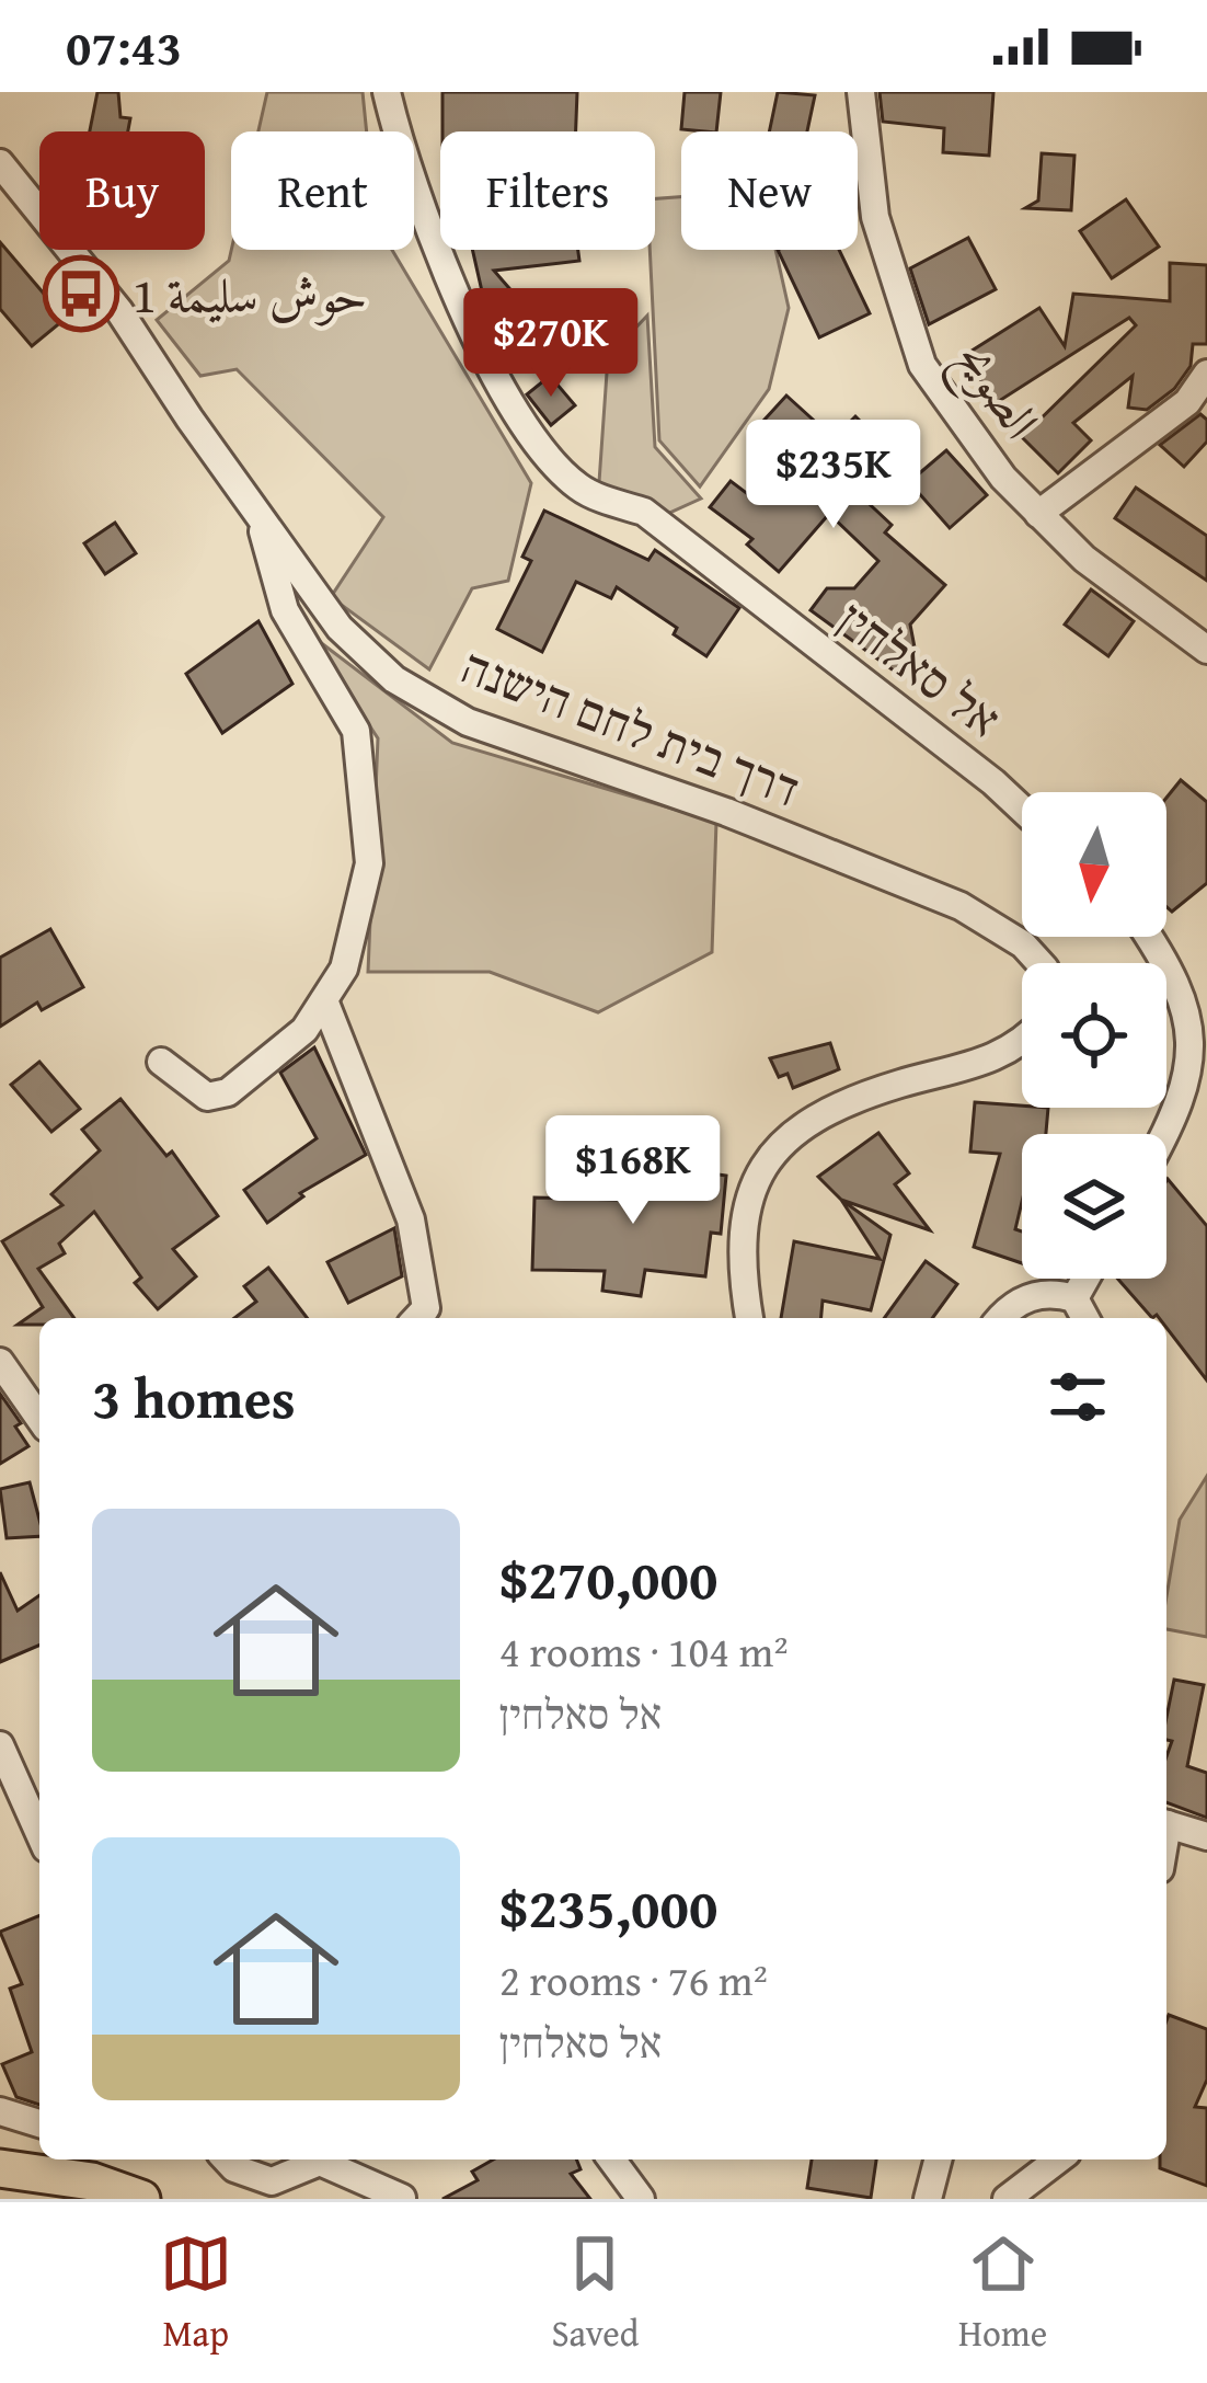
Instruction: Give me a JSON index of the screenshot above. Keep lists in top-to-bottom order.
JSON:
{
  "streets": {
    "street": ["الصويح", "אל סאלחין", "דרך בית לחם הישנה"]
  },
  "places": {
    "bus stop": ["حوش سليمة 1"]
  },
  "north": "bottom",
  "page": {
    "status": "07:43",
    "chip": [
      "Buy",
      "Rent",
      "Filters",
      "New"
    ],
    "price": ["$270K", "$235K", "$168K"],
    "heading": "3 homes",
    "list": [
      {
        "name": "$270,000",
        "note": "4 rooms · 104 m² · אל סאלחין"
      },
      {
        "name": "$235,000",
        "note": "2 rooms · 76 m² · אל סאלחין"
      }
    ],
    "tabs": ["Map", "Saved", "Home"]
  }
}
